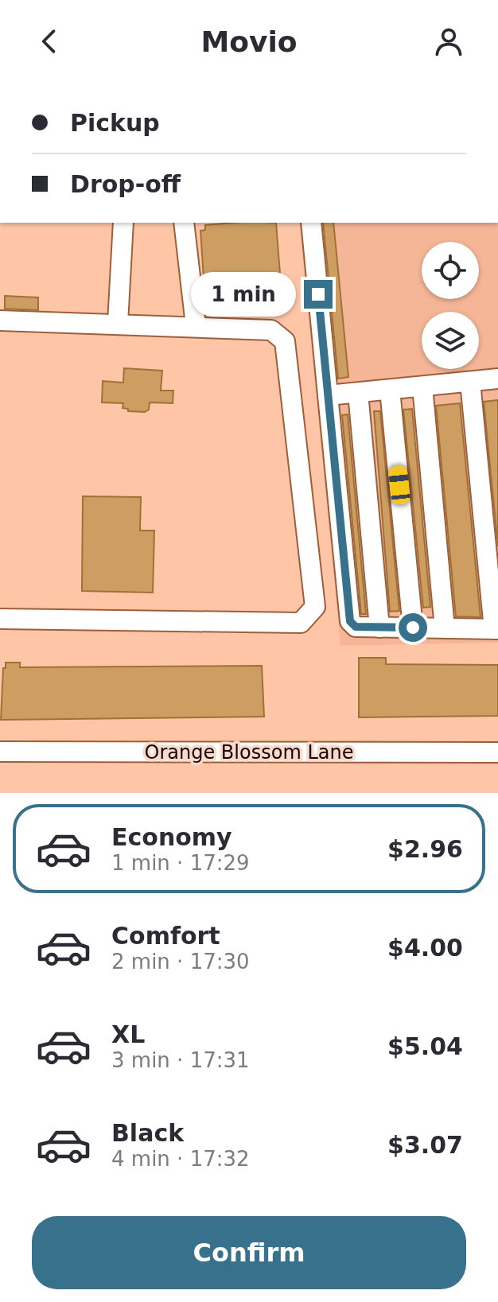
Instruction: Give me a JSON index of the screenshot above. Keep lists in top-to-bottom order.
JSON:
{
  "streets": {
    "street": ["Orange Blossom Lane"]
  },
  "page": {
    "header": "Movio",
    "banner": ["Pickup", "Drop-off"],
    "bubble": "1 min",
    "list": [
      {
        "name": "Economy",
        "note": "1 min · 17:29",
        "value": "$2.96"
      },
      {
        "name": "Comfort",
        "note": "2 min · 17:30",
        "value": "$4.00"
      },
      {
        "name": "XL",
        "note": "3 min · 17:31",
        "value": "$5.04"
      },
      {
        "name": "Black",
        "note": "4 min · 17:32",
        "value": "$3.07"
      }
    ],
    "buttons": "Confirm"
  }
}
